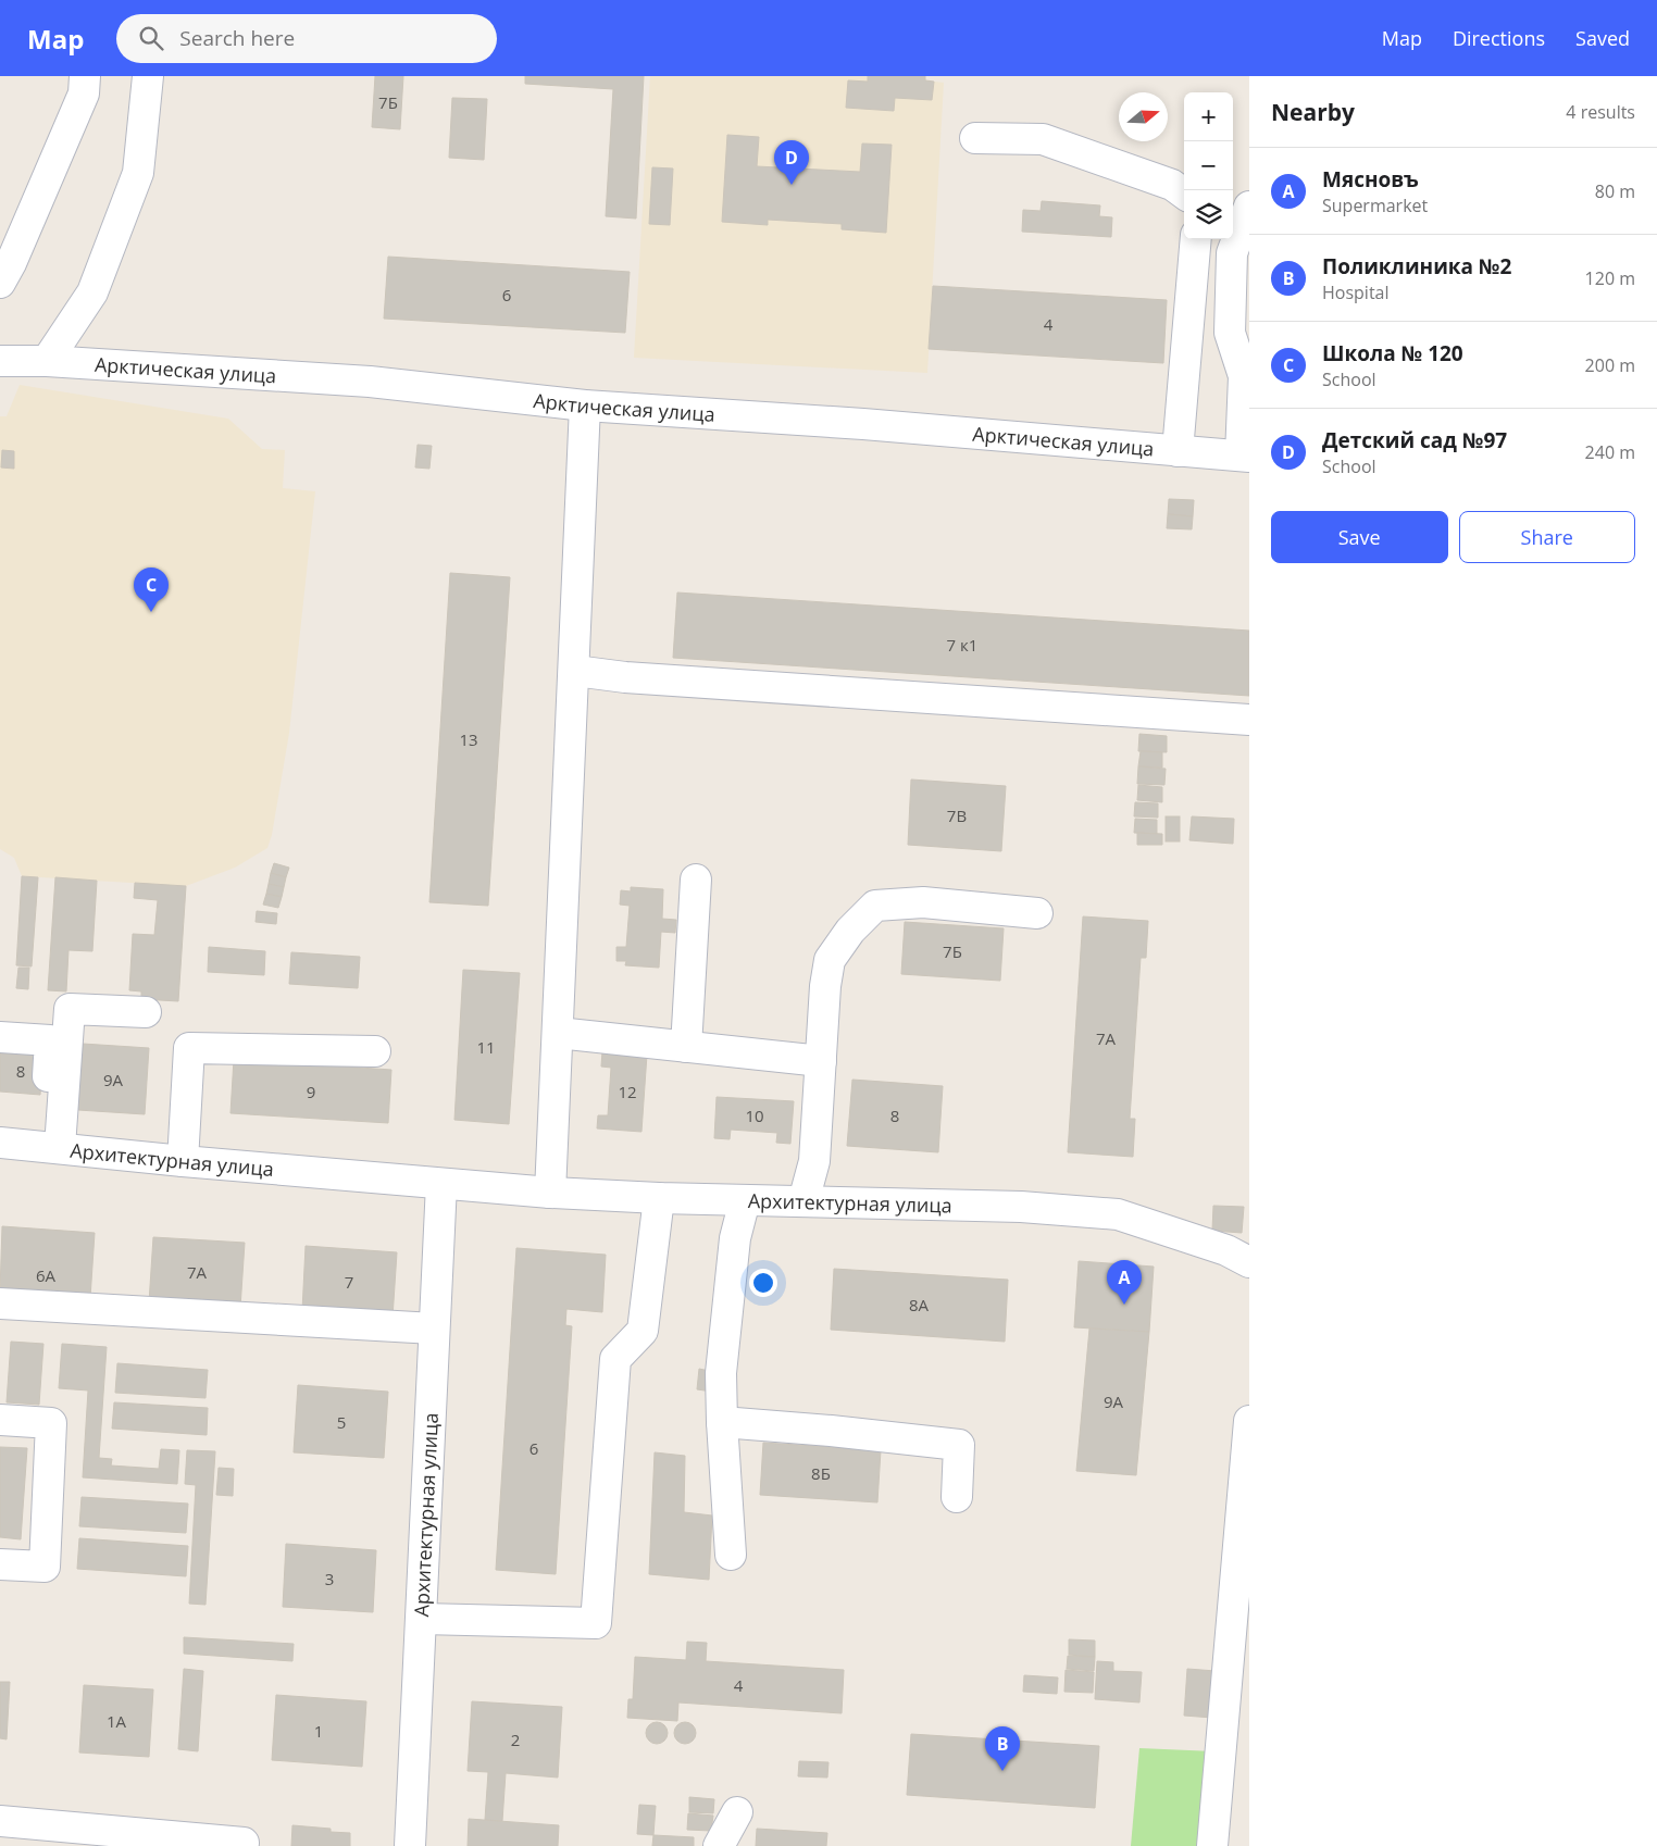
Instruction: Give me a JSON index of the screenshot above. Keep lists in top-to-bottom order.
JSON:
{
  "streets": {
    "street": ["Арктическая улица", "Архитектурная улица"]
  },
  "house_numbers": [
    "7Б",
    "6",
    "4",
    "7 к1",
    "13",
    "7В",
    "7Б",
    "7А",
    "11",
    "8",
    "9А",
    "9",
    "12",
    "10",
    "8",
    "7А",
    "6А",
    "7",
    "8А",
    "9А",
    "5",
    "6",
    "8Б",
    "3",
    "4",
    "1А",
    "1",
    "2"
  ],
  "north": "right",
  "page": {
    "header": "Map",
    "search": "Search here",
    "nav": ["Map", "Directions", "Saved"],
    "heading": ["Nearby", "4 results"],
    "map_buttons": ["+", "−"],
    "pins": [
      "D",
      "C",
      "A",
      "B"
    ],
    "list": [
      {
        "mark": "A",
        "name": "Мясновъ",
        "note": "Supermarket",
        "value": "80 m"
      },
      {
        "mark": "B",
        "name": "Поликлиника №2",
        "note": "Hospital",
        "value": "120 m"
      },
      {
        "mark": "C",
        "name": "Школа № 120",
        "note": "School",
        "value": "200 m"
      },
      {
        "mark": "D",
        "name": "Детский сад №97",
        "note": "School",
        "value": "240 m"
      }
    ],
    "buttons": ["Save", "Share"]
  }
}
